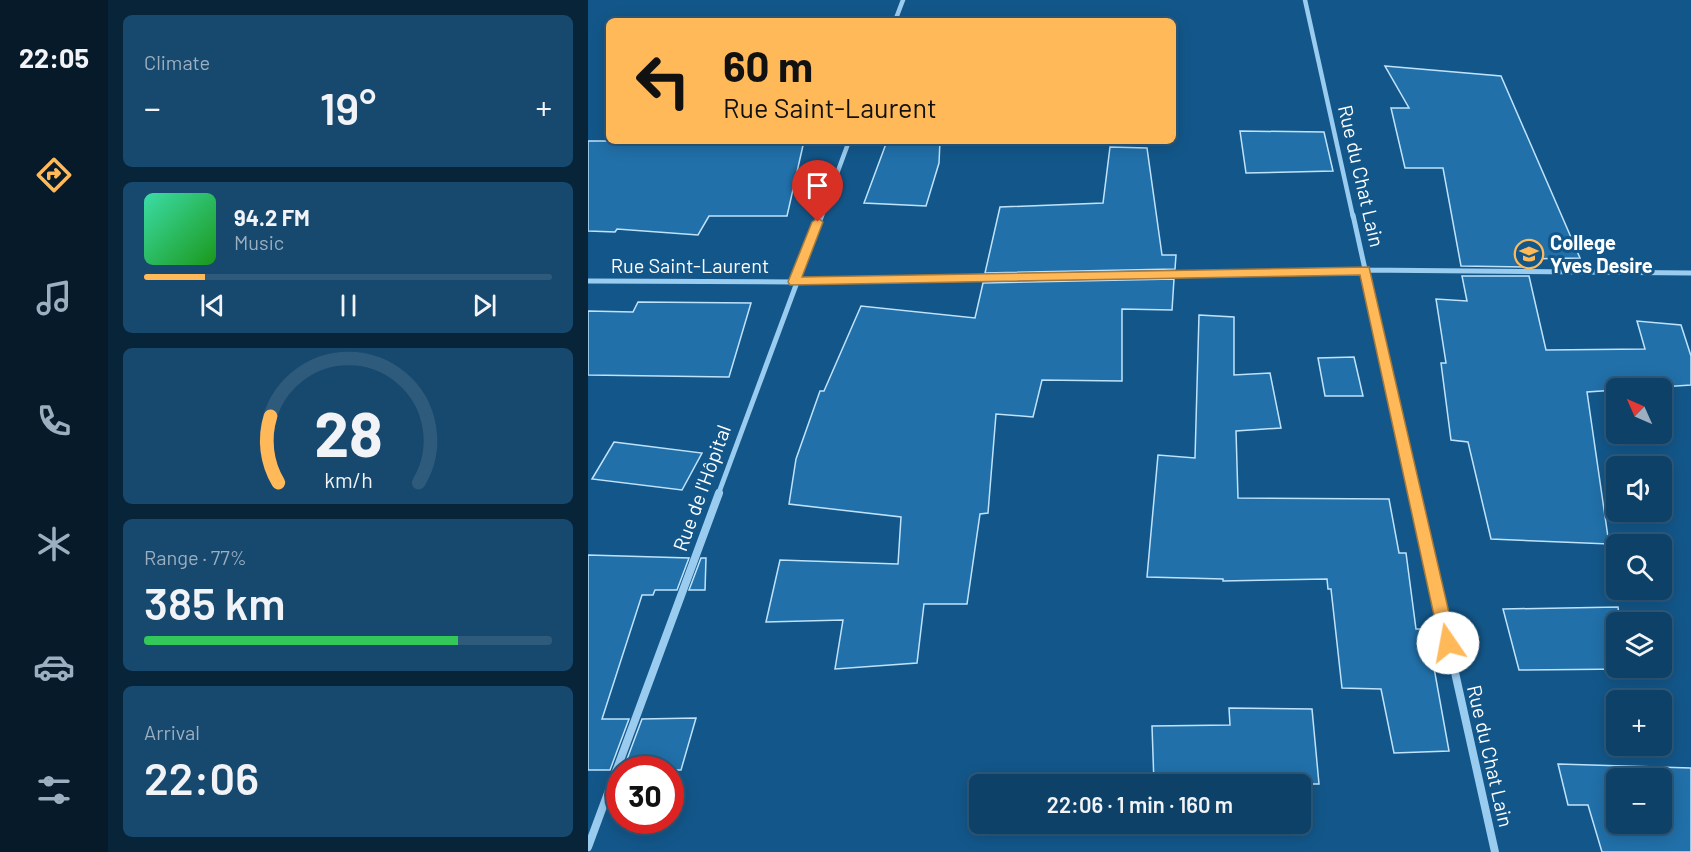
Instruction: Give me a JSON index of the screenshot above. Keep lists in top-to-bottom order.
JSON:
{
  "streets": {
    "street": ["Rue du Chat Lain", "Rue Saint-Laurent", "Rue de l'Hôpital"]
  },
  "crossings": [
    ["Rue du Chat Lain", "Rue Saint-Laurent"],
    ["Rue Saint-Laurent", "Rue de l'Hôpital"]
  ],
  "places": {
    "school or university": ["College Yves Desire"]
  },
  "north": "top left",
  "page": {
    "tabs": "22:05",
    "tile": [
      "Climate",
      ["Range · 77%", "385 km"],
      ["Arrival", "22:06"]
    ],
    "turn": ["60 m", "Rue Saint-Laurent"],
    "heat": ["−", "19°", "+"],
    "song": ["94.2 FM", "Music"],
    "map_buttons": ["+", "−"],
    "limit": "30",
    "trip": "22:06 · 1 min · 160 m",
    "gauge": ["28", "km/h"]
  }
}
